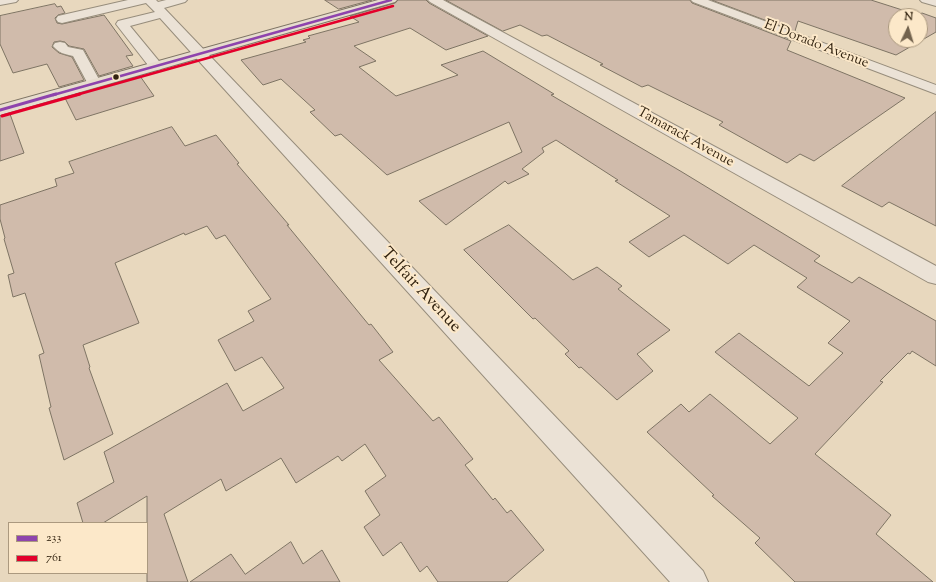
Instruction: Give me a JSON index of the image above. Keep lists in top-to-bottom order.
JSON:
{
  "streets": {
    "street": ["El Dorado Avenue", "Tamarack Avenue", "Telfair Avenue"]
  },
  "lines": ["transit line 233", "transit line 761"],
  "legend": ["233", "761"],
  "north": "top"
}
